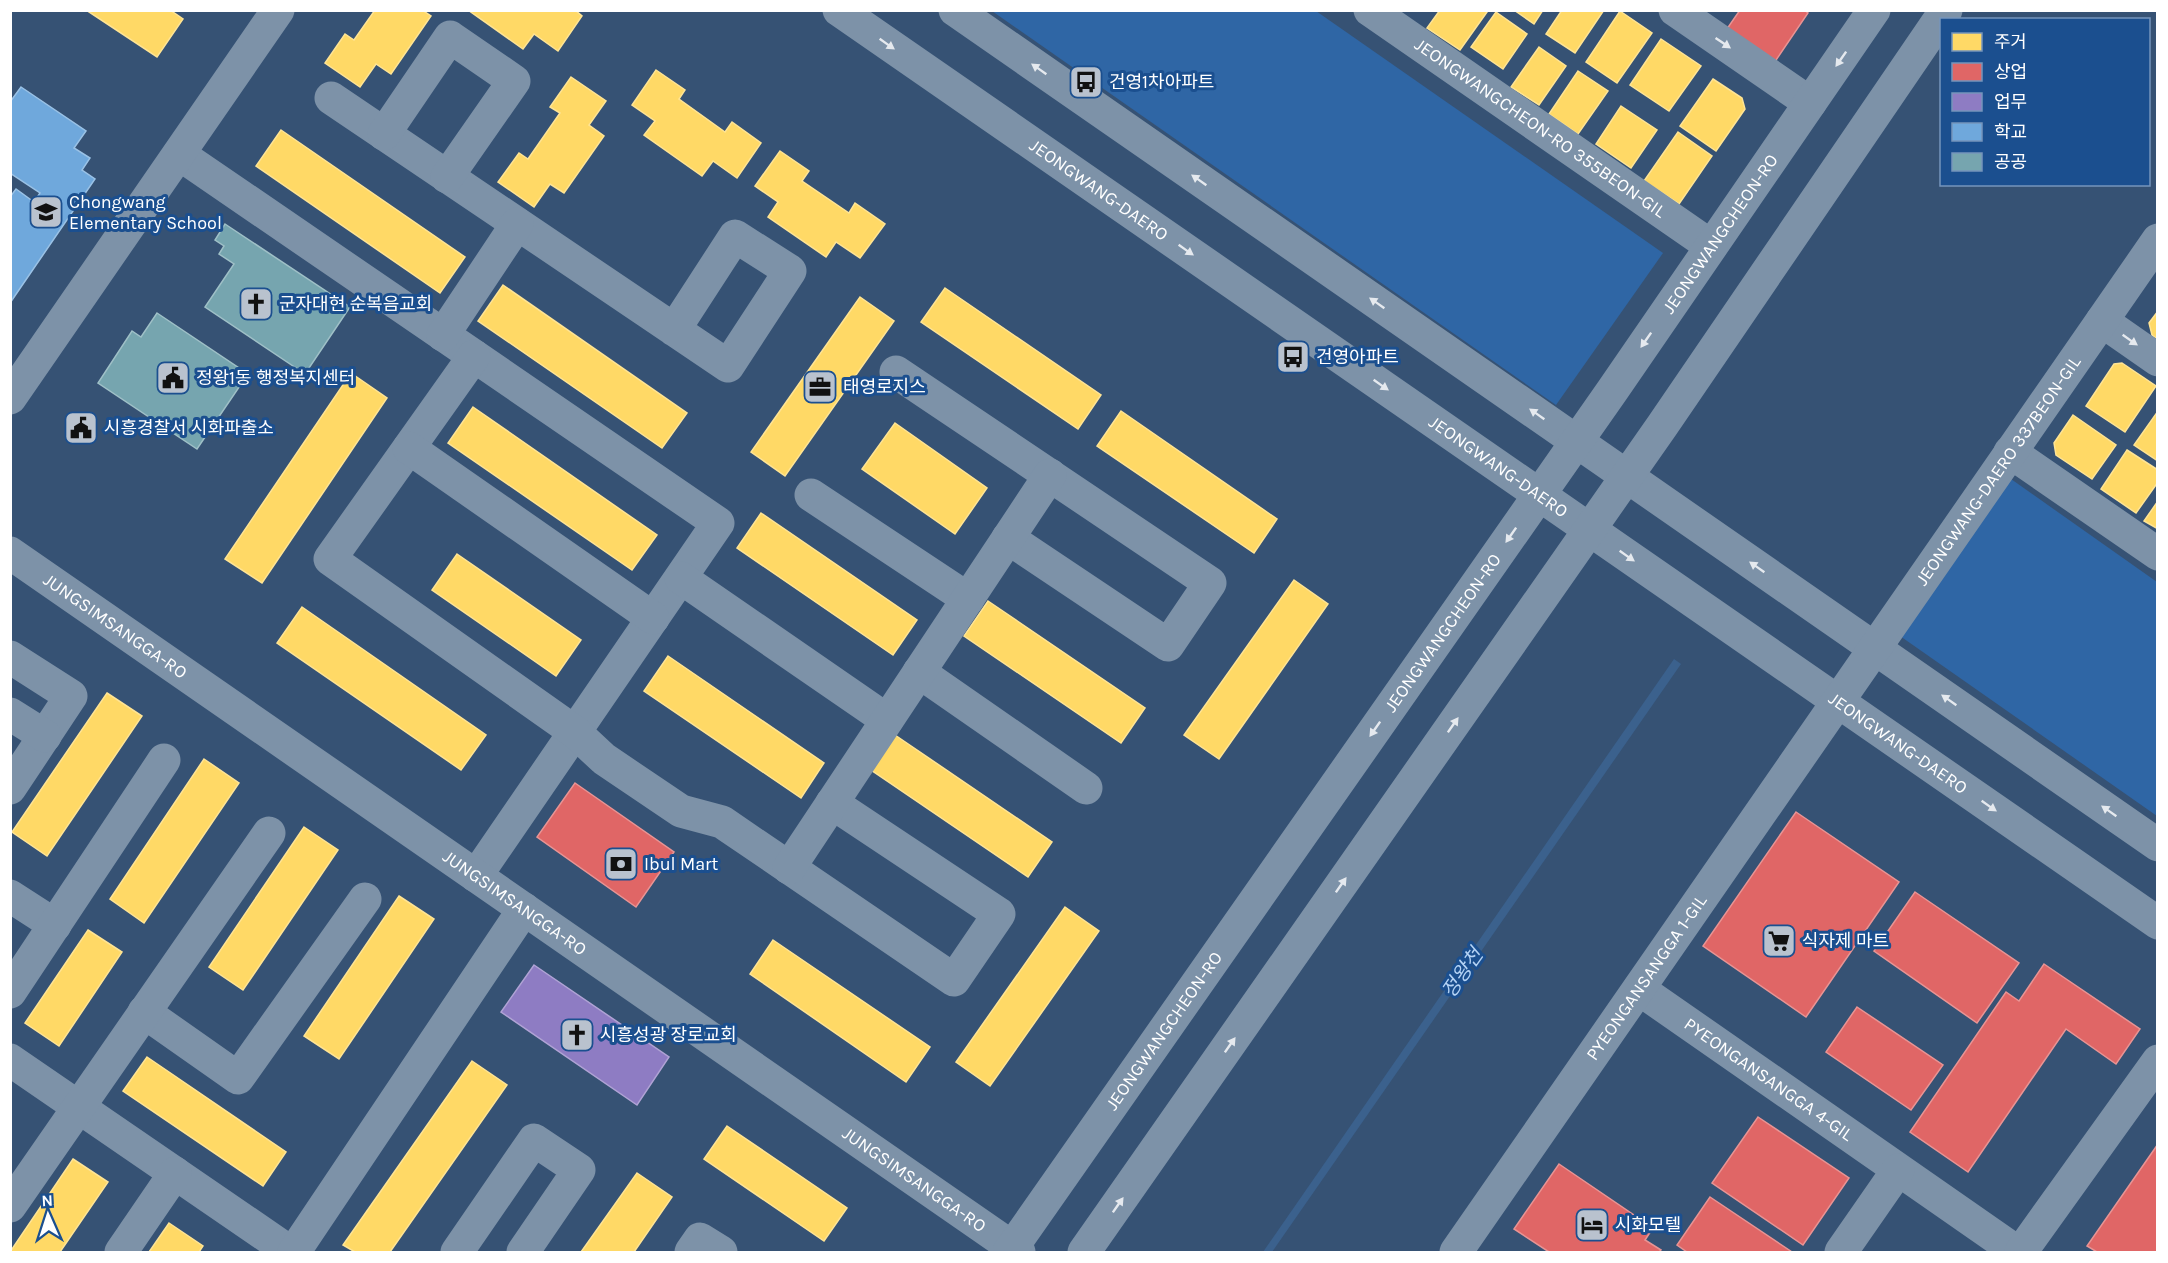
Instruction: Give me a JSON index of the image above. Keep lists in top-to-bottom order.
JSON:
{
  "streets": {
    "street": [
      "JEONGWANGCHEON-RO 355BEON-GIL",
      "JEONGWANG-DAERO",
      "JEONGWANGCHEON-RO",
      "JEONGWANG-DAERO 337BEON-GIL",
      "JUNGSIMSANGGA-RO",
      "PYEONGANSANGGA 1-GIL",
      "PYEONGANSANGGA 4-GIL"
    ]
  },
  "crossings": [
    ["JEONGWANGCHEON-RO 355BEON-GIL", "JEONGWANGCHEON-RO"],
    ["JEONGWANG-DAERO", "JEONGWANGCHEON-RO"],
    ["JEONGWANG-DAERO", "JEONGWANG-DAERO 337BEON-GIL"],
    ["JEONGWANG-DAERO", "PYEONGANSANGGA 1-GIL"],
    ["JEONGWANGCHEON-RO", "JUNGSIMSANGGA-RO"],
    ["JEONGWANG-DAERO 337BEON-GIL", "PYEONGANSANGGA 1-GIL"],
    ["PYEONGANSANGGA 1-GIL", "PYEONGANSANGGA 4-GIL"]
  ],
  "water": ["정왕천"],
  "places": {
    "bus stop": ["건영1차아파트", "건영아파트"],
    "school or university": ["Chongwang Elementary School"],
    "church": ["군자대현 순복음교회", "시흥성광 장로교회"],
    "public building": ["정왕1동 행정복지센터", "시흥경찰서 시화파출소"],
    "office": ["태영로지스"],
    "bank": ["Ibul Mart"],
    "supermarket": ["식자제 마트"],
    "hotel": ["시화모텔"]
  },
  "legend": [
    "주거",
    "상업",
    "업무",
    "학교",
    "공공"
  ],
  "north": "top"
}
